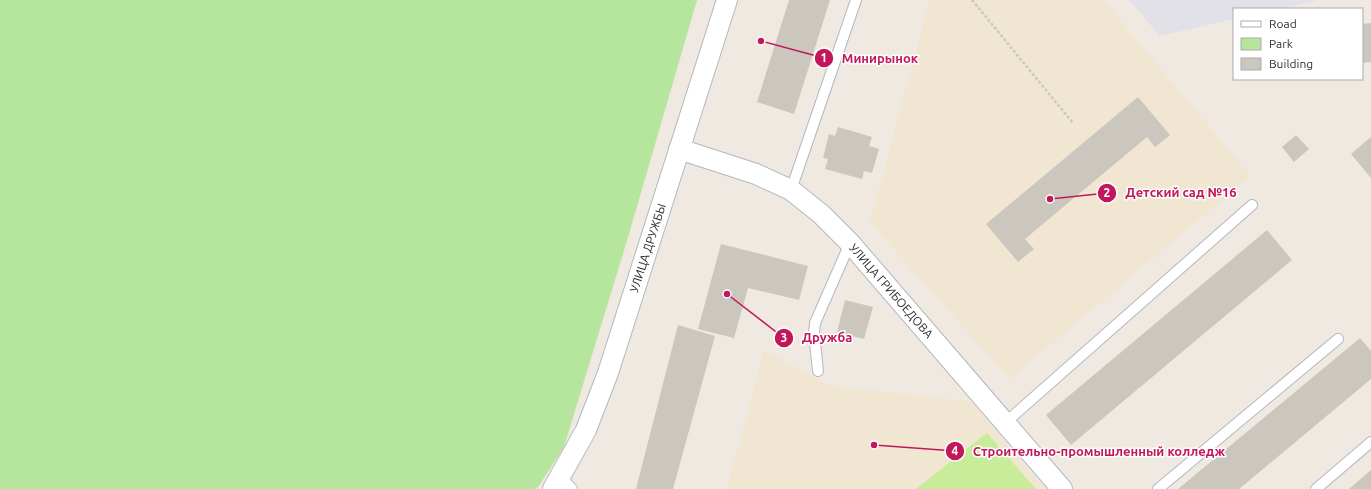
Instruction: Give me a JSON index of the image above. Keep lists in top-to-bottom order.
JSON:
{
  "streets": {
    "street": ["УЛИЦА ДРУЖБЫ", "УЛИЦА ГРИБОЕДОВА"]
  },
  "crossings": [
    ["УЛИЦА ДРУЖБЫ", "УЛИЦА ГРИБОЕДОВА"]
  ],
  "places": [
    "Минирынок",
    "Детский сад №16",
    "Дружба",
    "Строительно-промышленный колледж"
  ],
  "legend": ["Road", "Park", "Building"]
}
